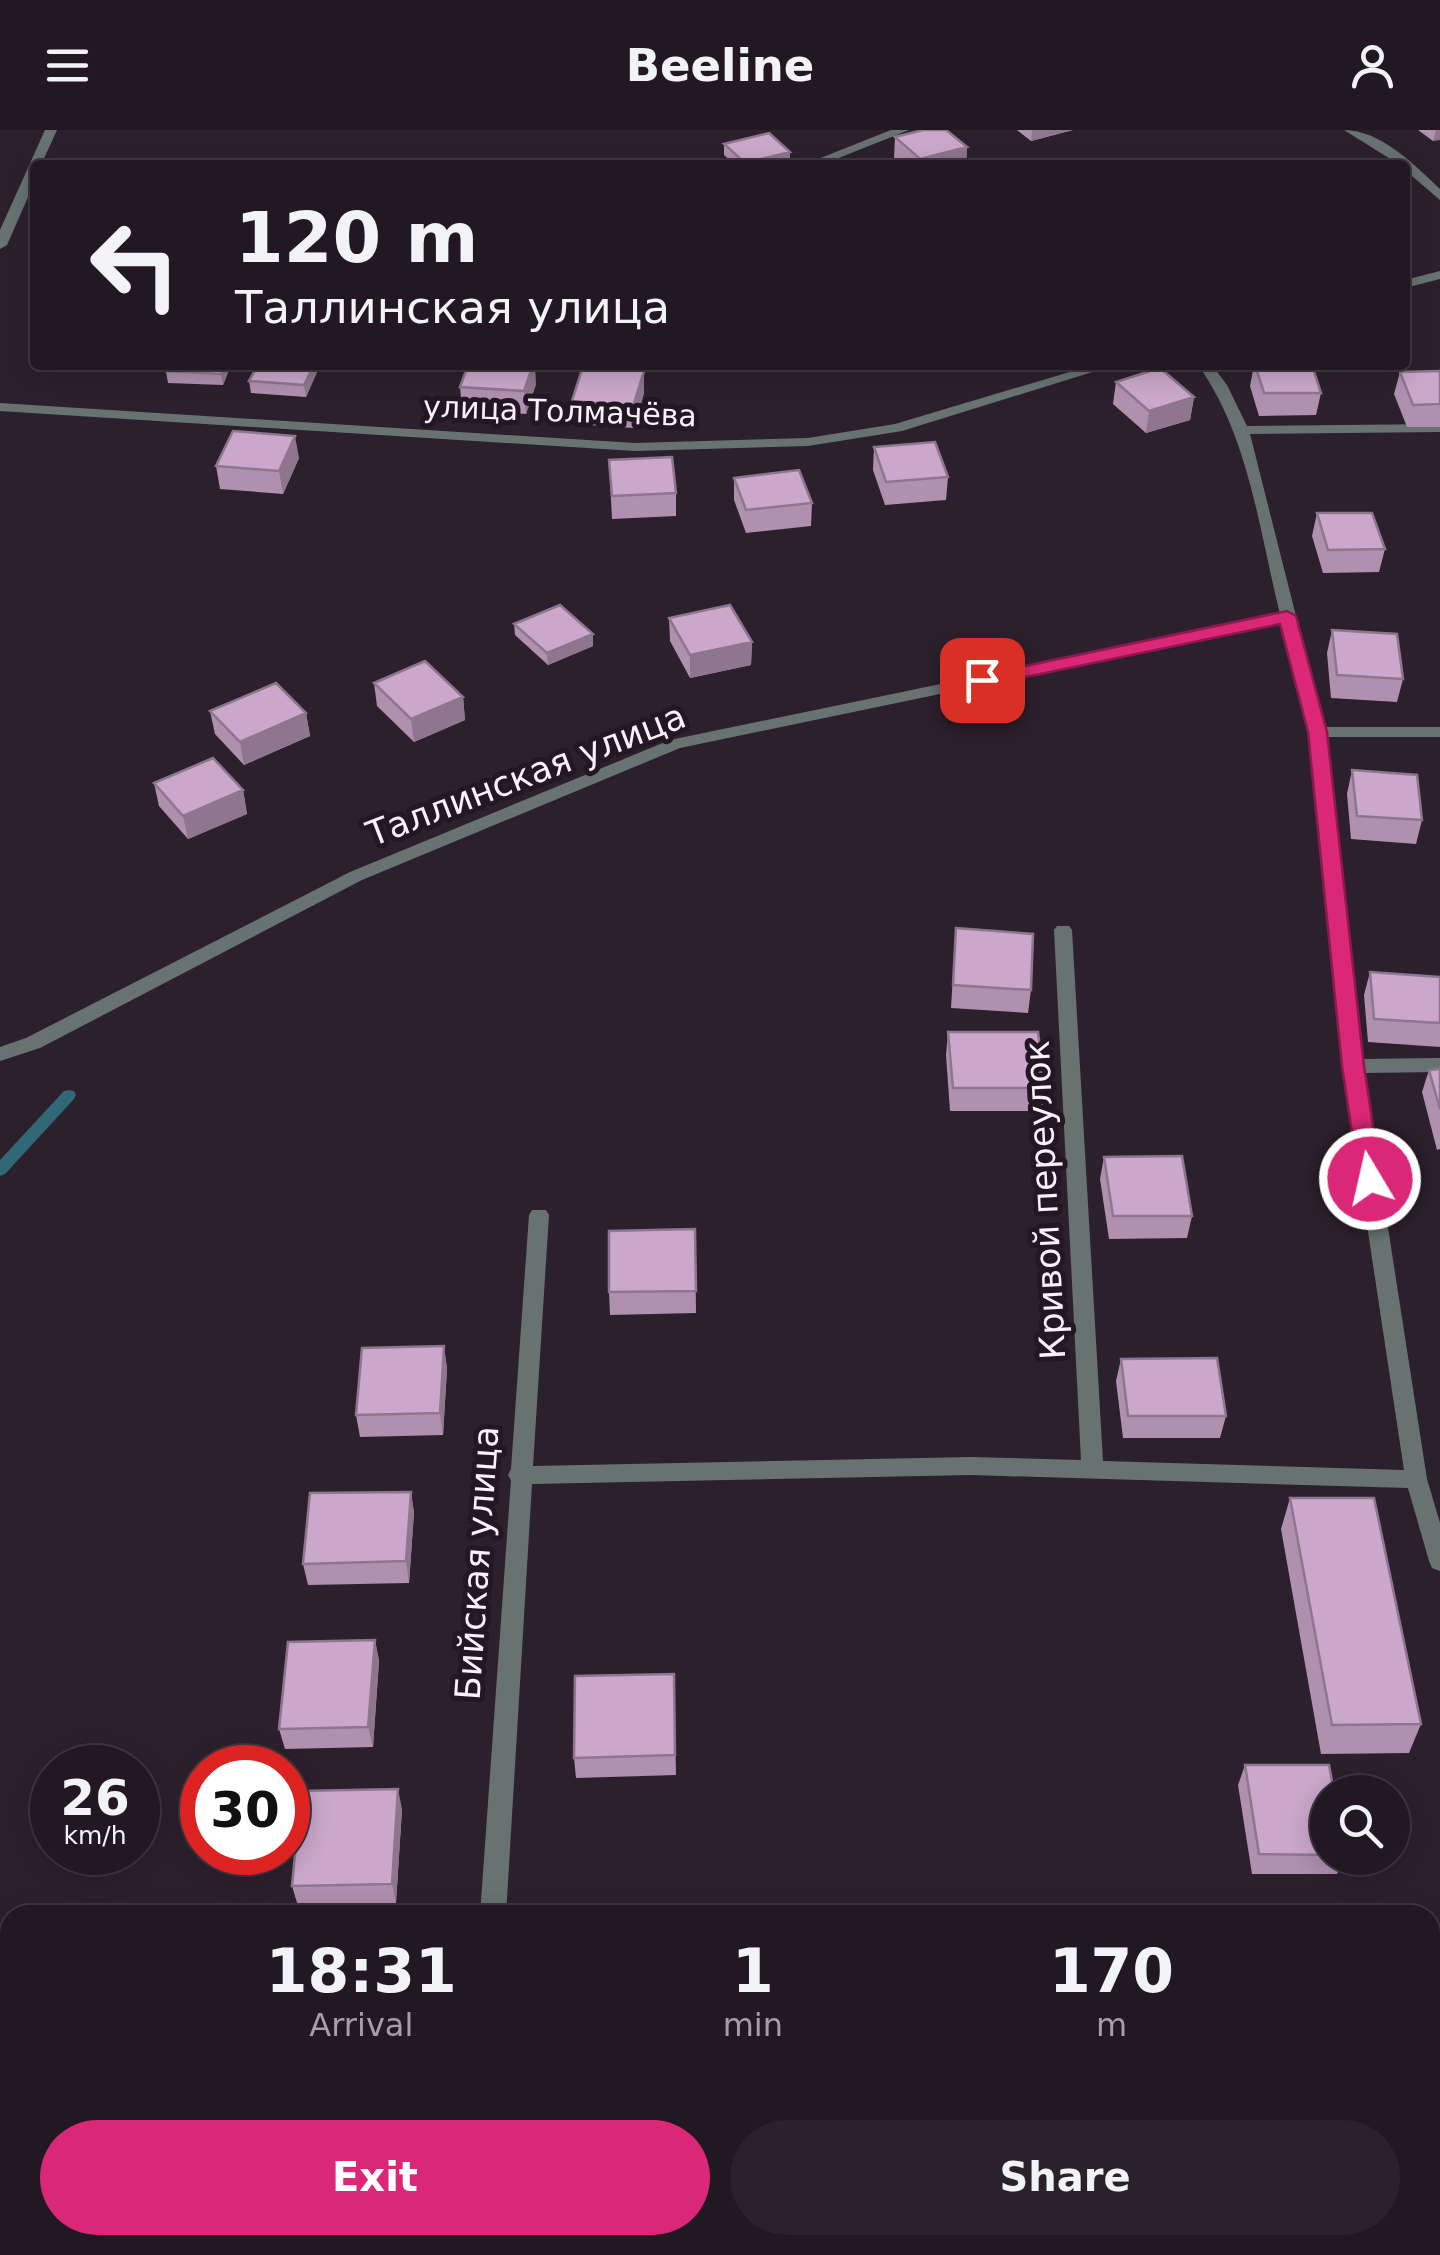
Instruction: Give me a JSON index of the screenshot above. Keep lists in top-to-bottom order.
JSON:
{
  "streets": {
    "street": [
      "улица Толмачёва",
      "Таллинская улица",
      "Кривой переулок",
      "Бийская улица"
    ]
  },
  "page": {
    "header": "Beeline",
    "turn": ["120 m", "Таллинская улица"],
    "speed": "26 km/h",
    "limit": "30",
    "eta": [
      "18:31",
      "Arrival",
      "1",
      "min",
      "170",
      "m"
    ],
    "buttons": ["Exit", "Share"]
  }
}
